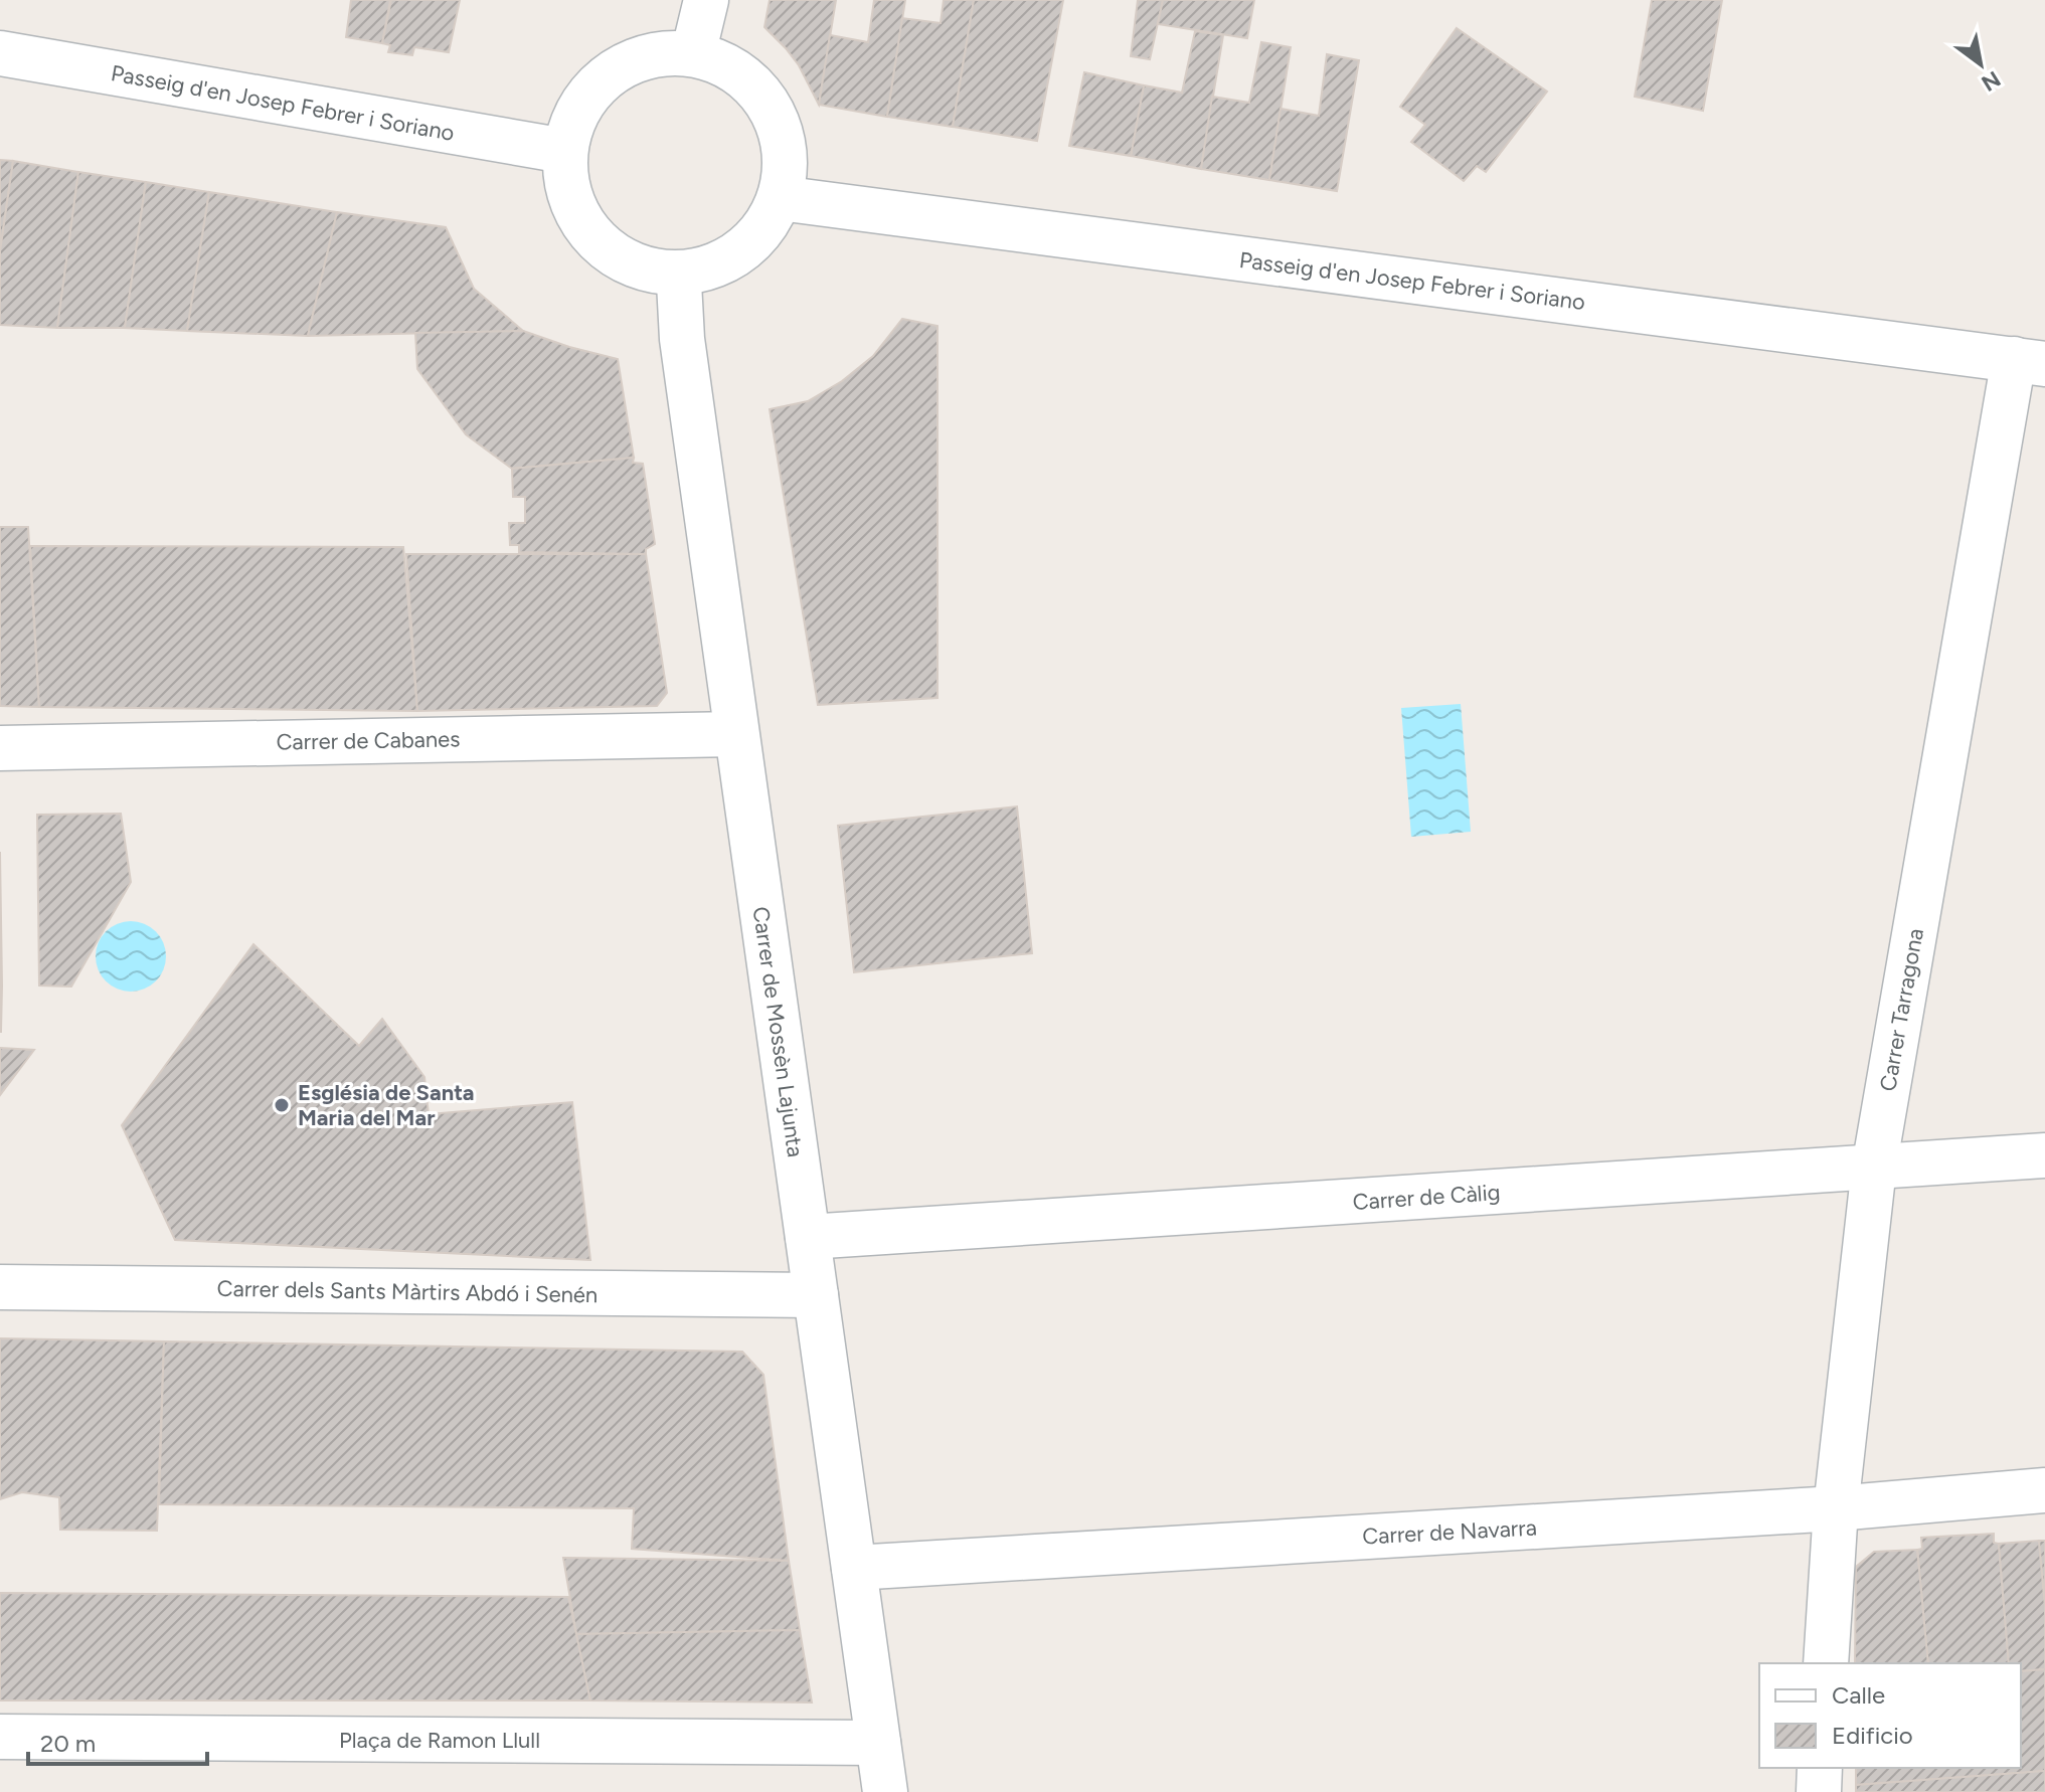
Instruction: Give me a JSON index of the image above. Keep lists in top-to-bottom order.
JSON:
{
  "streets": {
    "street": [
      "Passeig d'en Josep Febrer i Soriano",
      "Carrer de Cabanes",
      "Carrer Tarragona",
      "Carrer de Mossèn Lajunta",
      "Carrer de Càlig",
      "Carrer dels Sants Màrtirs Abdó i Senén",
      "Carrer de Navarra",
      "Plaça de Ramon Llull"
    ]
  },
  "crossings": [
    ["Passeig d'en Josep Febrer i Soriano", "Carrer Tarragona"],
    ["Passeig d'en Josep Febrer i Soriano", "Carrer de Mossèn Lajunta"],
    ["Carrer de Cabanes", "Carrer de Mossèn Lajunta"],
    ["Carrer Tarragona", "Carrer de Càlig"],
    ["Carrer Tarragona", "Carrer de Navarra"],
    ["Carrer de Mossèn Lajunta", "Carrer de Càlig"],
    ["Carrer de Mossèn Lajunta", "Carrer dels Sants Màrtirs Abdó i Senén"],
    ["Carrer de Mossèn Lajunta", "Carrer de Navarra"],
    ["Carrer de Mossèn Lajunta", "Plaça de Ramon Llull"]
  ],
  "places": ["Església de Santa Maria del Mar"],
  "legend": ["Calle", "Edificio"],
  "scale_bar": "20 m",
  "north": "bottom right"
}
